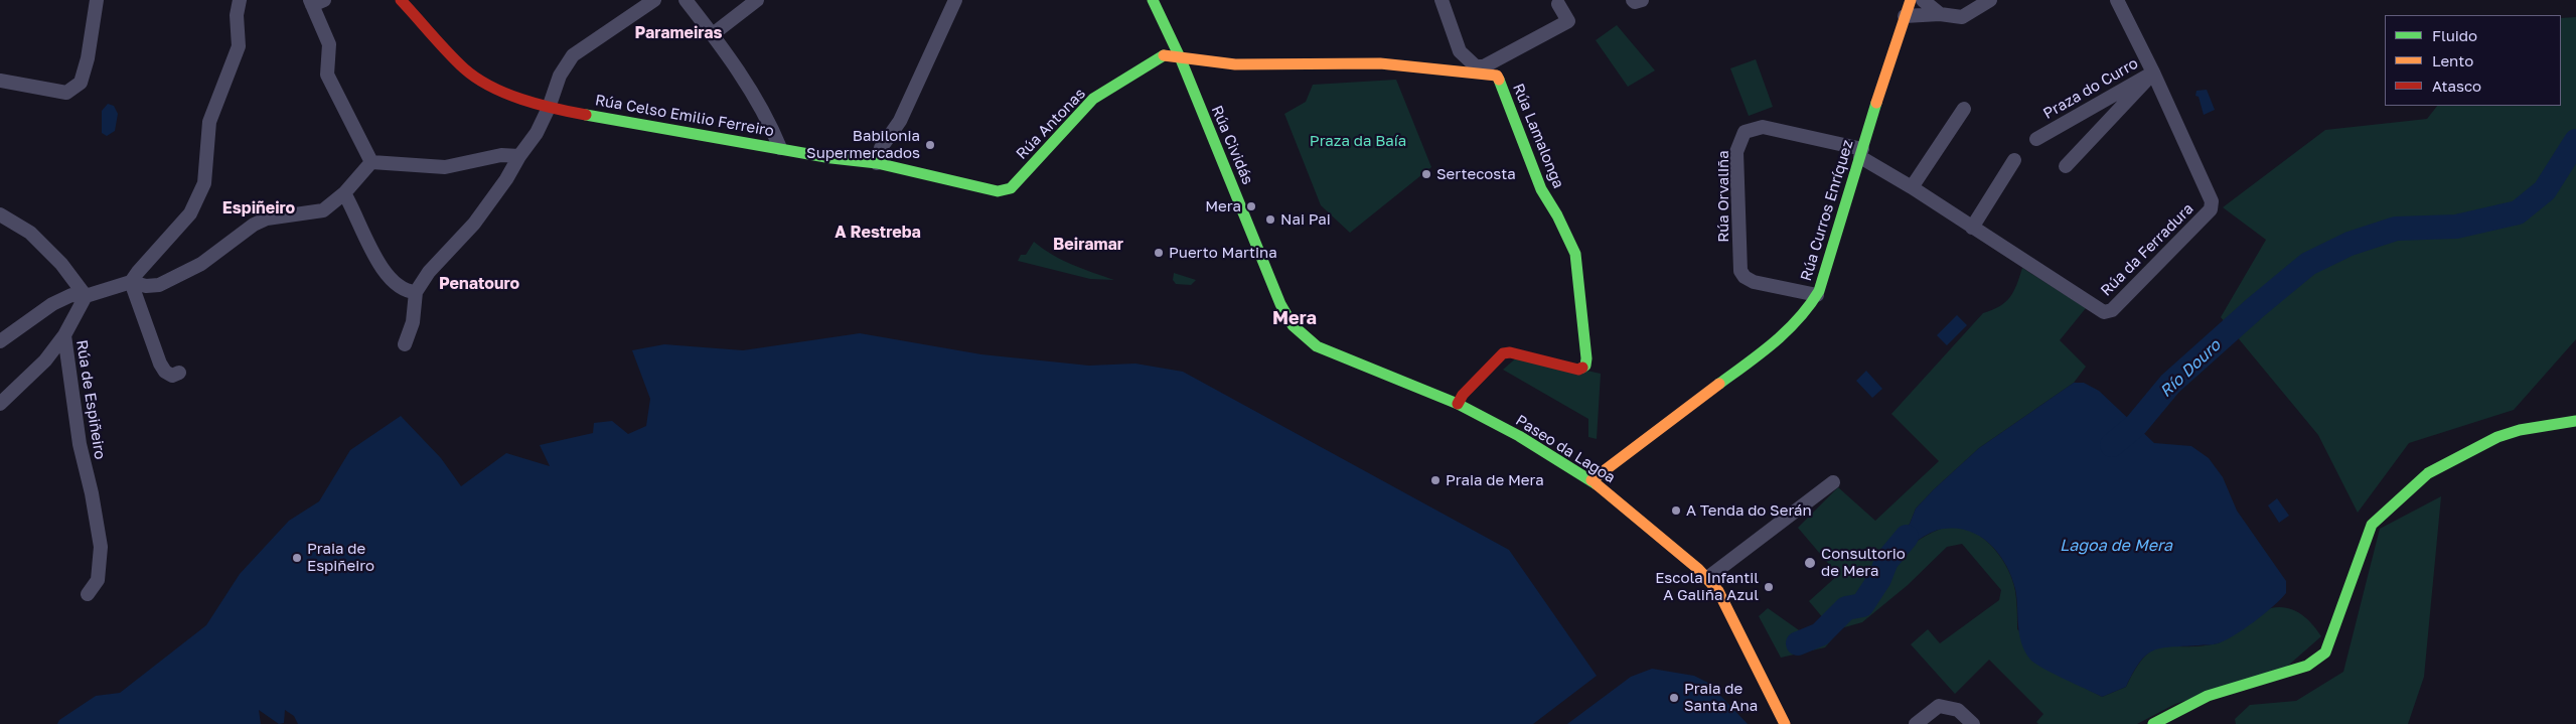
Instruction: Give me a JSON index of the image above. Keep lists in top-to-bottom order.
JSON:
{
  "streets": {
    "street": [
      "Praza do Curro",
      "Rúa Celso Emilio Ferreiro",
      "Rúa Antonas",
      "Rúa Lamalonga",
      "Rúa Cividás",
      "Rúa Orvaliña",
      "Rúa Curros Enríquez",
      "Rúa da Ferradura",
      "Rúa de Espiñeiro",
      "Paseo da Lagoa"
    ]
  },
  "crossings": [
    ["Praza do Curro", "Rúa da Ferradura"],
    ["Rúa Celso Emilio Ferreiro", "Rúa Antonas"],
    ["Rúa Antonas", "Rúa Lamalonga"],
    ["Rúa Antonas", "Rúa Cividás"],
    ["Rúa Lamalonga", "Rúa Cividás"],
    ["Rúa Lamalonga", "Paseo da Lagoa"],
    ["Rúa Cividás", "Paseo da Lagoa"],
    ["Rúa Orvaliña", "Rúa Curros Enríquez"],
    ["Rúa Orvaliña", "Rúa da Ferradura"],
    ["Rúa Curros Enríquez", "Rúa da Ferradura"],
    ["Rúa Curros Enríquez", "Paseo da Lagoa"]
  ],
  "districts": [
    "Parameiras",
    "Espiñeiro",
    "A Restreba",
    "Beiramar",
    "Penatouro",
    "Mera"
  ],
  "water": ["Río Douro", "Lagoa de Mera"],
  "parks": ["Praza da Baía"],
  "places": [
    "Babilonia Supermercados",
    "Sertecosta",
    "Mera",
    "Nai Pai",
    "Puerto Martina",
    "Praia de Mera",
    "A Tenda do Serán",
    "Praia de Espiñeiro",
    "Consultorio de Mera",
    "Escola Infantil A Galiña Azul",
    "Praia de Santa Ana"
  ],
  "legend": ["Fluido", "Lento", "Atasco"]
}
